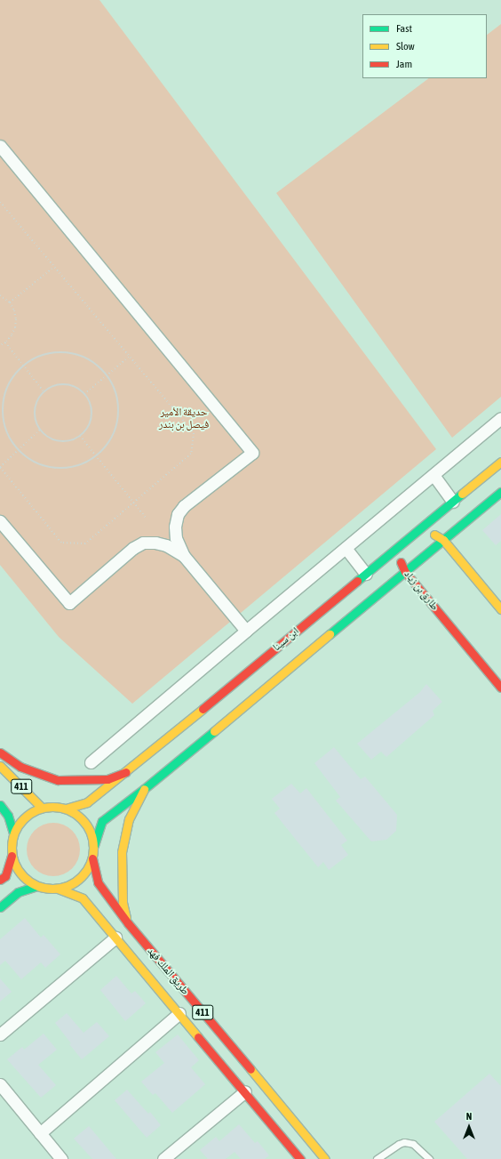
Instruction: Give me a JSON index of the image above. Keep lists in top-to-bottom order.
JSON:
{
  "streets": {
    "street": [
      "طارق بن زياد",
      "ابن سينا",
      "411",
      "طريق الملك فهد"
    ]
  },
  "crossings": [
    ["طارق بن زياد", "ابن سينا"],
    ["ابن سينا", "411"],
    ["ابن سينا", "طريق الملك فهد"],
    ["411", "طريق الملك فهد"]
  ],
  "parks": ["حديقة الأمير فيصل بن بندر"],
  "legend": ["Fast", "Slow", "Jam"],
  "north": "top"
}
